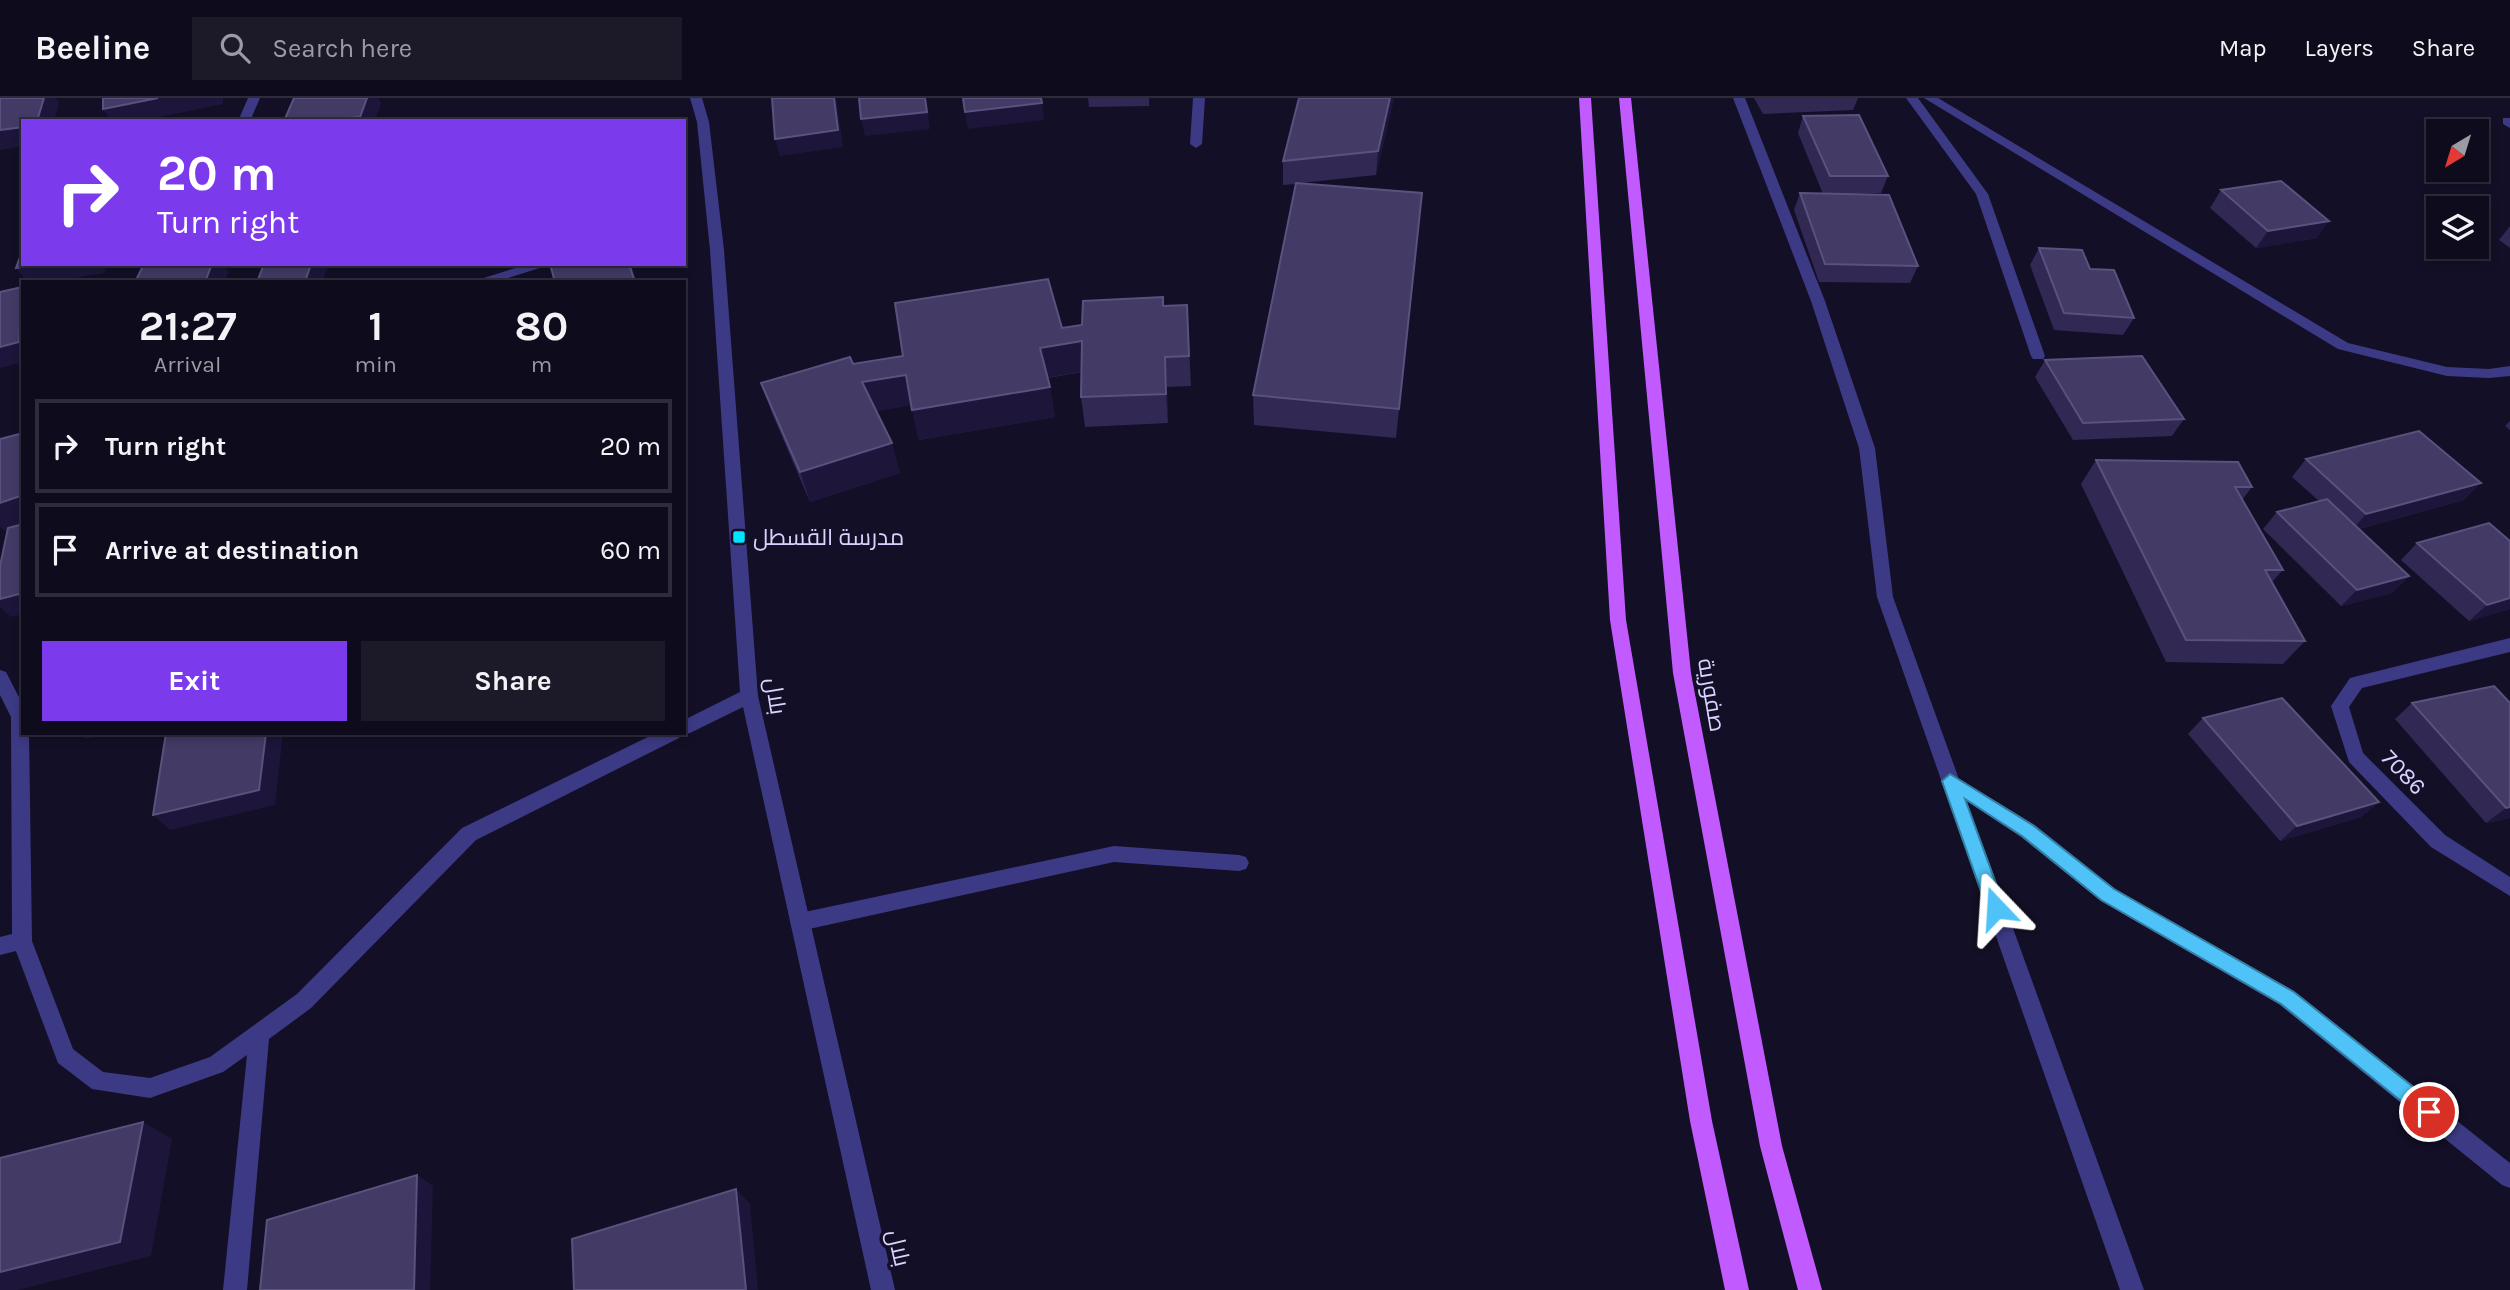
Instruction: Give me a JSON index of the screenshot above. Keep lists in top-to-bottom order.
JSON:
{
  "streets": {
    "main road": ["صفورية"],
    "street": ["بلال", "7086"]
  },
  "places": {
    "transit": ["مدرسة القسطل"]
  },
  "north": "bottom left",
  "page": {
    "header": "Beeline",
    "search": "Search here",
    "nav": ["Map", "Layers", "Share"],
    "turn": ["20 m", "Turn right"],
    "eta": [
      "21:27",
      "Arrival",
      "1",
      "min",
      "80",
      "m"
    ],
    "list": [
      {
        "name": "Turn right",
        "value": "20 m"
      },
      {
        "name": "Arrive at destination",
        "value": "60 m"
      }
    ],
    "buttons": ["Exit", "Share"]
  }
}
